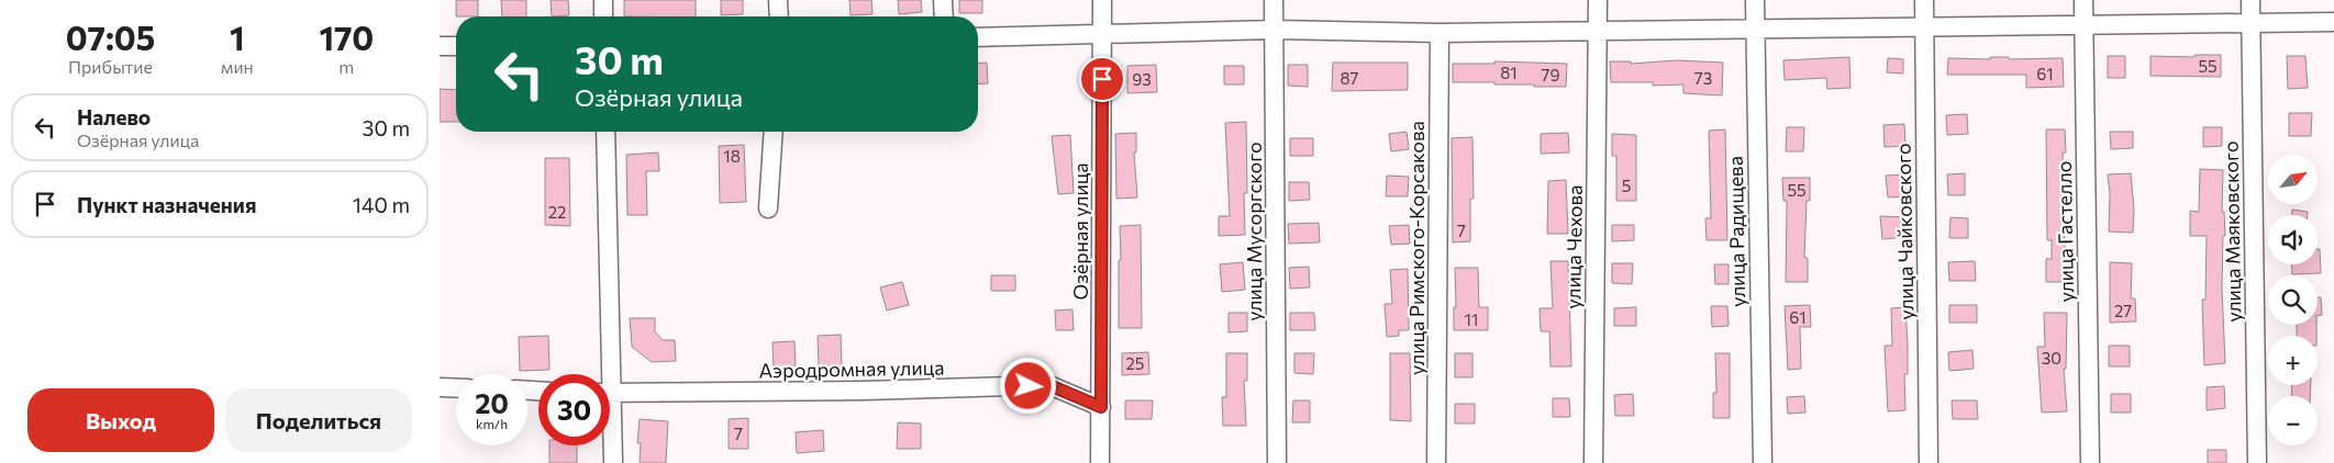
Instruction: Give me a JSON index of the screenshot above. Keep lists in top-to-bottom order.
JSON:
{
  "streets": {
    "street": [
      "Озёрная улица",
      "улица Мусоргского",
      "улица Радищева",
      "улица Чайковского",
      "улица Гастелло",
      "улица Маяковского",
      "улица Чехова",
      "улица Римского-Корсакова",
      "Аэродромная улица"
    ]
  },
  "crossings": [
    ["Озёрная улица", "Аэродромная улица"]
  ],
  "house_numbers": [
    "55",
    "81",
    "61",
    "79",
    "87",
    "73",
    "93",
    "18",
    "5",
    "55",
    "22",
    "7",
    "27",
    "61",
    "11",
    "30",
    "25",
    "7"
  ],
  "north": "top right",
  "page": {
    "eta": [
      "07:05",
      "Прибытие",
      "1",
      "мин",
      "170",
      "m"
    ],
    "turn": ["30 m", "Озёрная улица"],
    "list": [
      {
        "name": "Налево",
        "note": "Озёрная улица",
        "value": "30 m"
      },
      {
        "name": "Пункт назначения",
        "value": "140 m"
      }
    ],
    "map_buttons": ["+", "−"],
    "speed": "20 km/h",
    "limit": "30",
    "buttons": ["Выход", "Поделиться"]
  }
}
